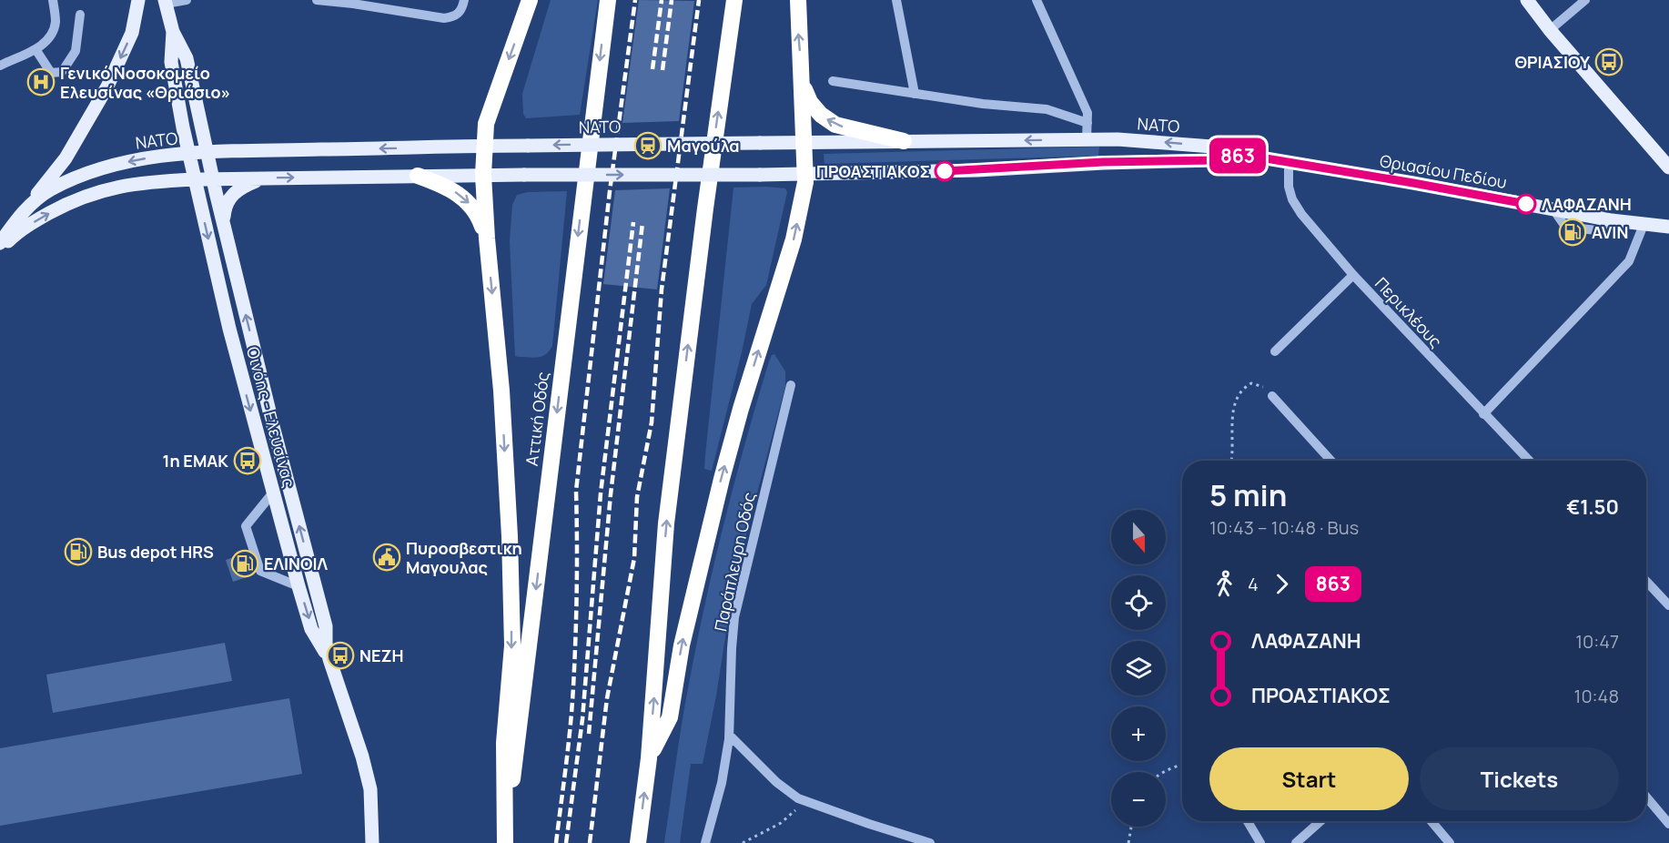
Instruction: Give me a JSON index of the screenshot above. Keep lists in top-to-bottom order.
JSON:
{
  "streets": {
    "highway": ["Αττική Οδός"],
    "main road": ["ΝΑΤΟ", "Θριασίου Πεδίου", "Οινόης - Ελευσίνας"],
    "street": ["Περικλέους", "Παράπλευρη Οδός"]
  },
  "crossings": [
    ["ΝΑΤΟ", "Θριασίου Πεδίου"],
    ["ΝΑΤΟ", "Οινόης - Ελευσίνας"],
    ["Θριασίου Πεδίου", "Περικλέους"]
  ],
  "places": {
    "bus stop": ["ΘΡΙΑΣΙΟΥ", "1η ΕΜΑΚ", "ΝΕΖΗ"],
    "hospital": ["Γενικό Νοσοκομείο Ελευσίνας «Θριάσιο»"],
    "station": ["Μαγούλα"],
    "other": ["ΠΡΟΑΣΤΙΑΚΟΣ", "ΛΑΦΑΖΑΝΗ"],
    "fuel station": ["AVIN", "Bus depot HRS", "ΕΛΙΝΟΙΛ"],
    "public building": ["Πυροσβεστικη Μαγουλας"]
  },
  "lines": ["bus line 863"],
  "north": "bottom",
  "page": {
    "on_map": "863",
    "heading": ["5 min", "10:43 – 10:48 · Bus", "€1.50"],
    "map_buttons": ["+", "−"],
    "legs": ["4", "863"],
    "list": [
      {
        "name": "ΛΑΦΑΖΑΝΗ",
        "value": "10:47"
      },
      {
        "name": "ΠΡΟΑΣΤΙΑΚΟΣ",
        "value": "10:48"
      }
    ],
    "buttons": ["Start", "Tickets"]
  }
}
